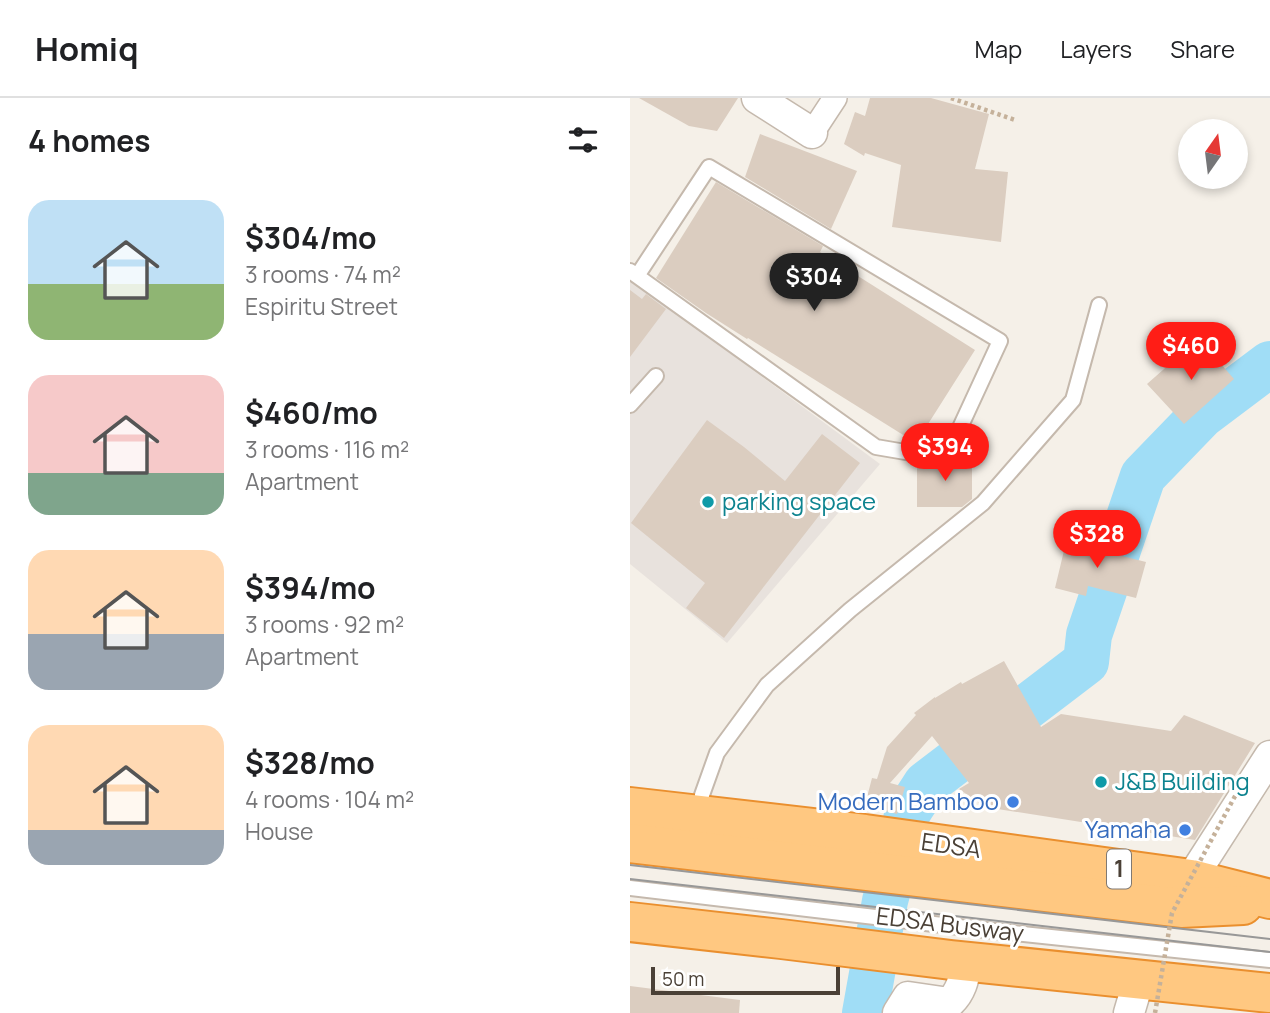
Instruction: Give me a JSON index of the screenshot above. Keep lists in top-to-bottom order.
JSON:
{
  "streets": {
    "highway": ["EDSA", "1"],
    "lane": ["EDSA Busway"]
  },
  "places": [
    "parking space",
    "J&B Building",
    "Modern Bamboo",
    "Yamaha"
  ],
  "scale_bar": "50 m",
  "north": "top",
  "page": {
    "header": "Homiq",
    "nav": ["Map", "Layers", "Share"],
    "heading": "4 homes",
    "list": [
      {
        "name": "$304/mo",
        "note": "3 rooms · 74 m² · Espiritu Street"
      },
      {
        "name": "$460/mo",
        "note": "3 rooms · 116 m² · Apartment"
      },
      {
        "name": "$394/mo",
        "note": "3 rooms · 92 m² · Apartment"
      },
      {
        "name": "$328/mo",
        "note": "4 rooms · 104 m² · House"
      }
    ],
    "price": [
      "$304",
      "$460",
      "$394",
      "$328"
    ],
    "scale": "50 m"
  }
}
